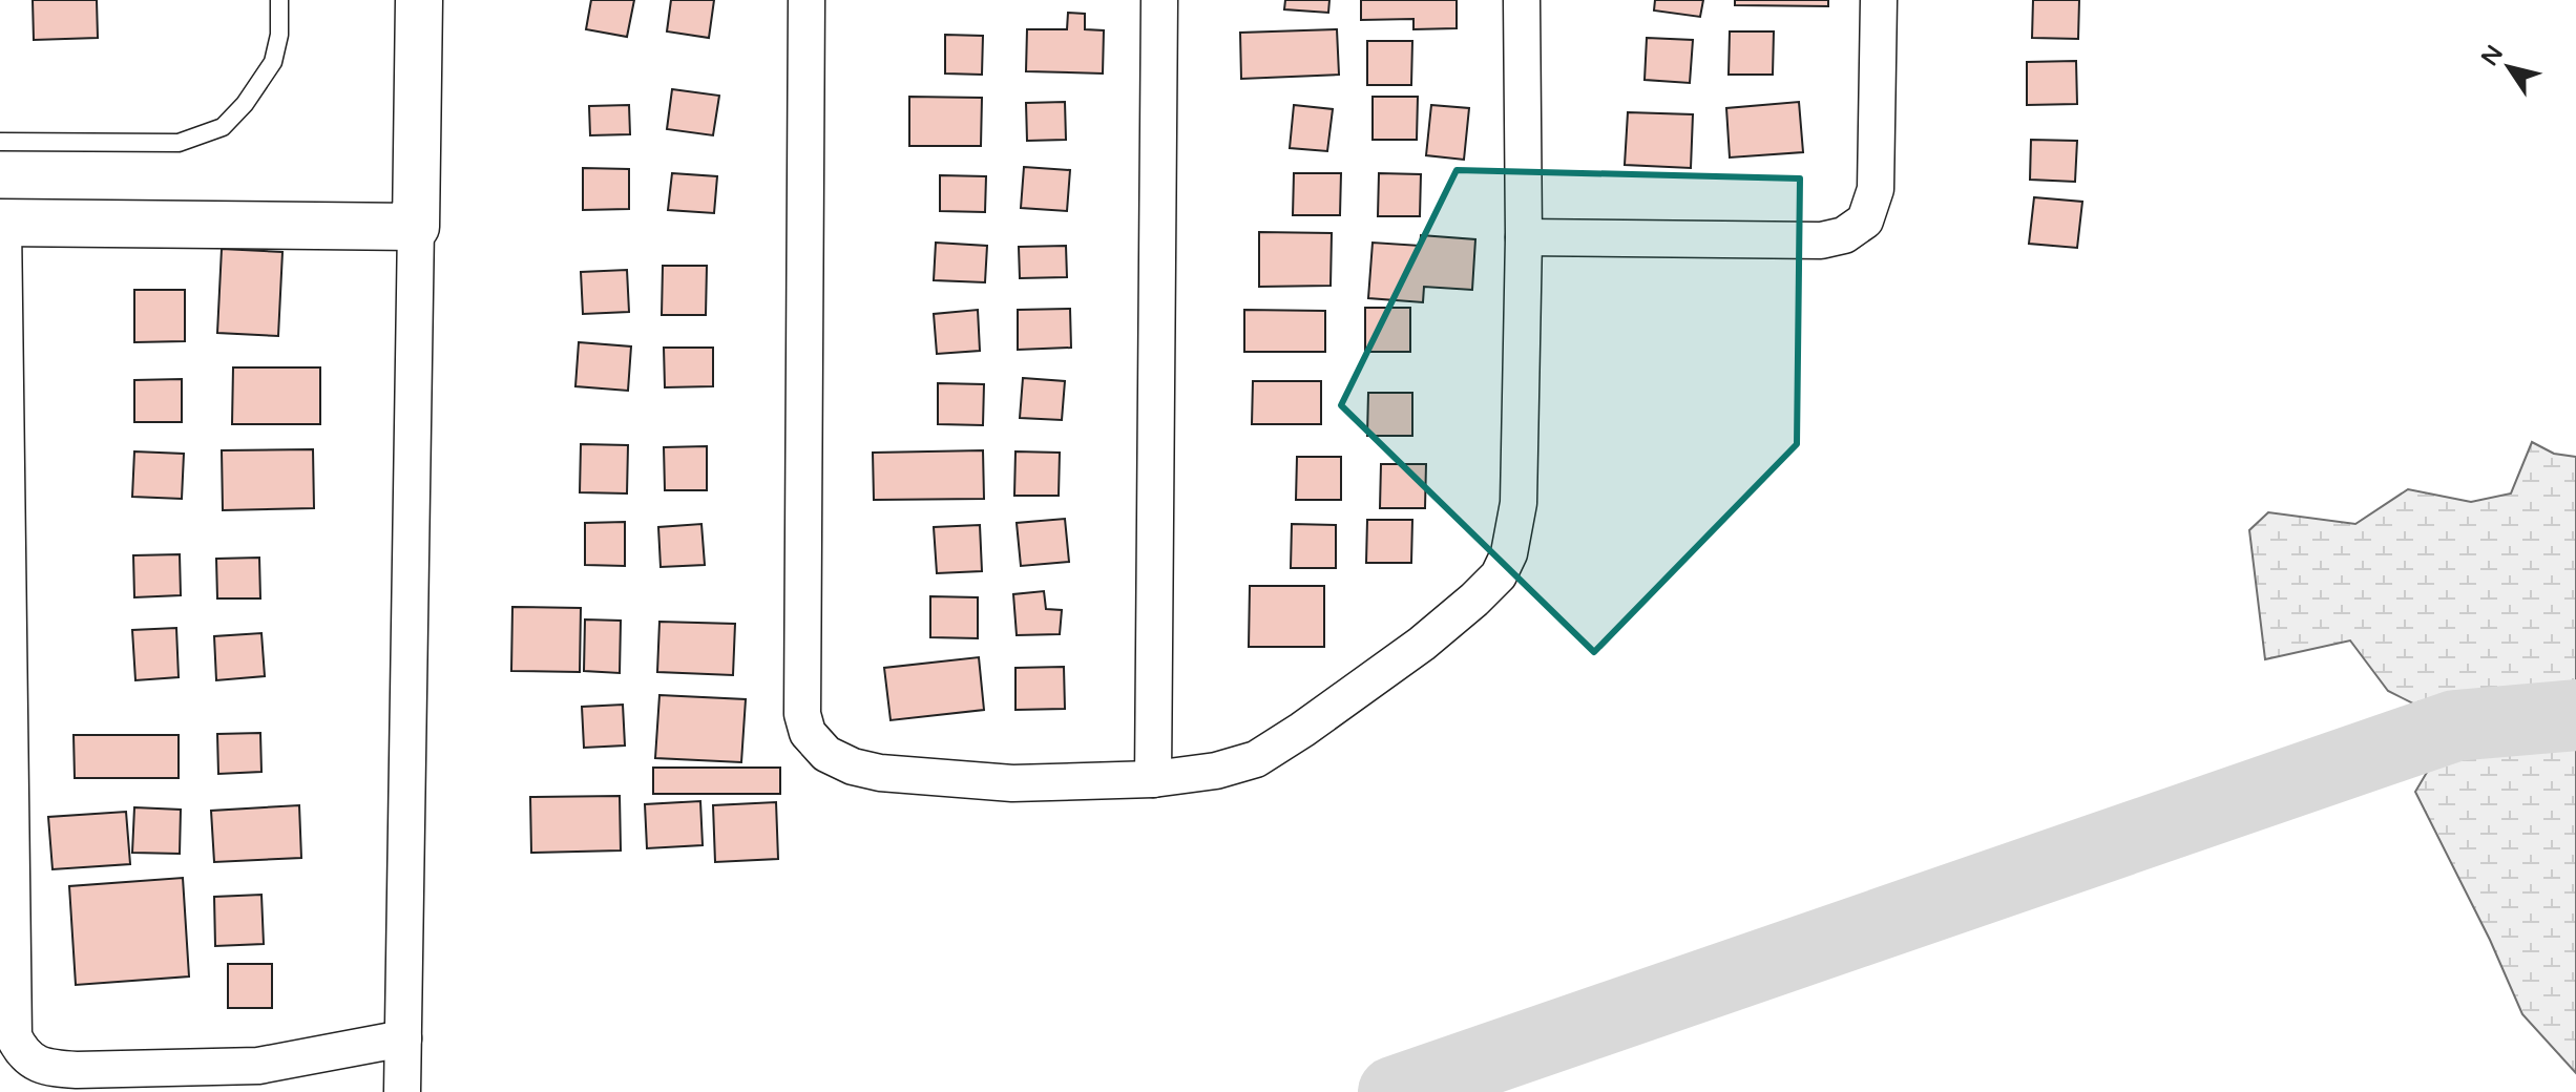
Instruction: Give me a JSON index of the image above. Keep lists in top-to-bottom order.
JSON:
{
  "north": "top left"
}
